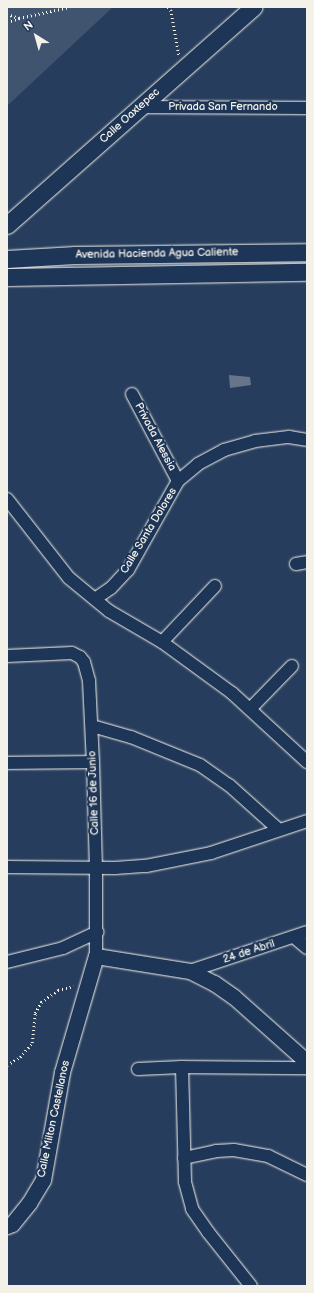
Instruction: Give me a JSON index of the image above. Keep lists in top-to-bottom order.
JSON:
{
  "streets": {
    "main road": ["Calle Oaxtepec", "Avenida Hacienda Agua Caliente"],
    "street": [
      "Privada San Fernando",
      "Privada Alessia",
      "Calle Santa Dolores",
      "Calle 16 de Junio",
      "24 de Abril",
      "Calle Milton Castellanos"
    ]
  },
  "crossings": [
    ["Privada San Fernando", "Calle Oaxtepec"],
    ["Privada Alessia", "Calle Santa Dolores"],
    ["Calle 16 de Junio", "Calle Milton Castellanos"]
  ],
  "north": "top left"
}
